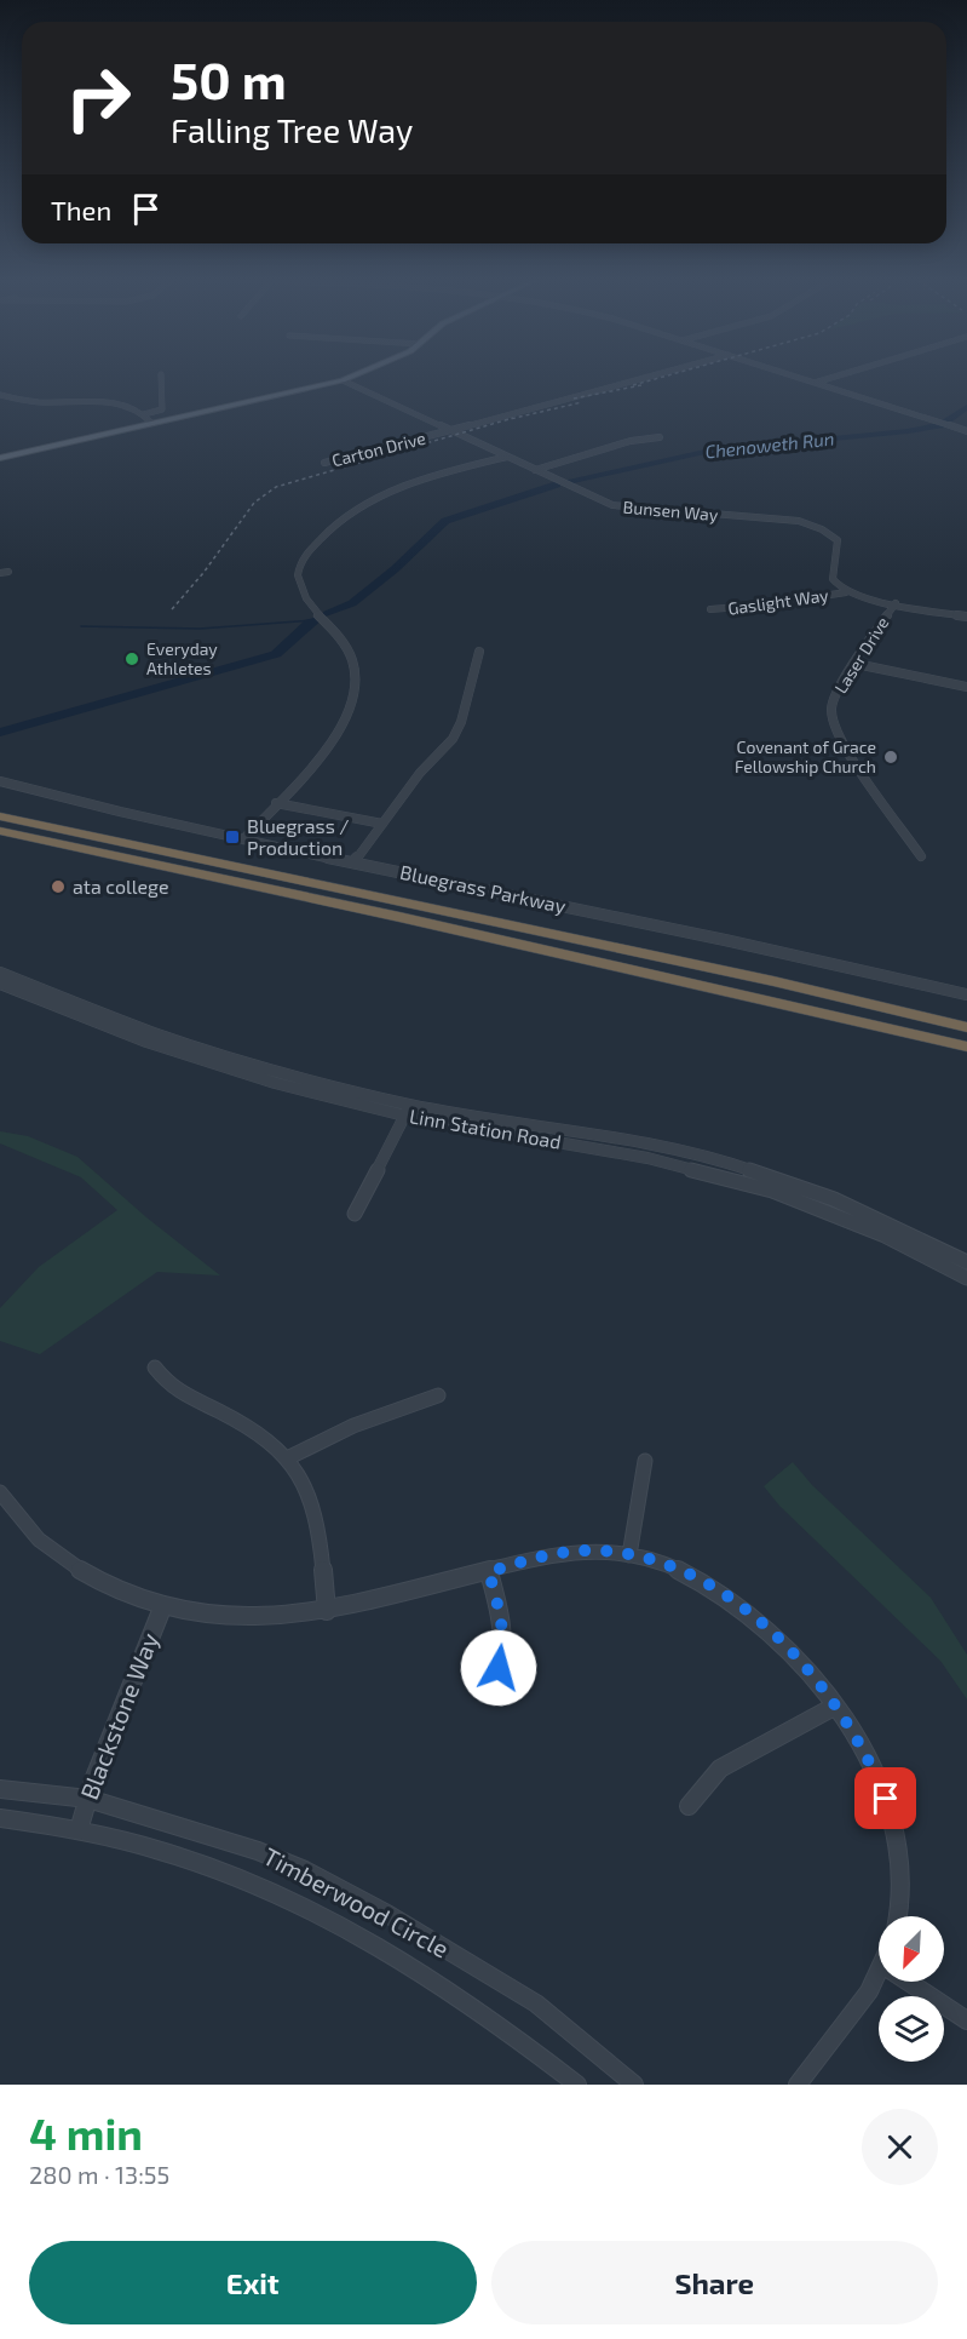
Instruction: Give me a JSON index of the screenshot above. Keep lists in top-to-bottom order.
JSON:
{
  "streets": {
    "street": [
      "Carton Drive",
      "Bunsen Way",
      "Gaslight Way",
      "Laser Drive",
      "Bluegrass Parkway",
      "Linn Station Road",
      "Blackstone Way",
      "Timberwood Circle"
    ]
  },
  "crossings": [
    ["Carton Drive", "Bunsen Way"],
    ["Bunsen Way", "Gaslight Way"],
    ["Blackstone Way", "Timberwood Circle"]
  ],
  "water": ["Chenoweth Run"],
  "places": {
    "other": ["Everyday Athletes", "Covenant of Grace Fellowship Church", "ata college"],
    "transit": ["Bluegrass / Production"]
  },
  "north": "bottom left",
  "page": {
    "turn": ["50 m", "Falling Tree Way"],
    "then": "Then",
    "heading": ["4 min", "280 m · 13:55"],
    "buttons": ["Exit", "Share"]
  }
}
